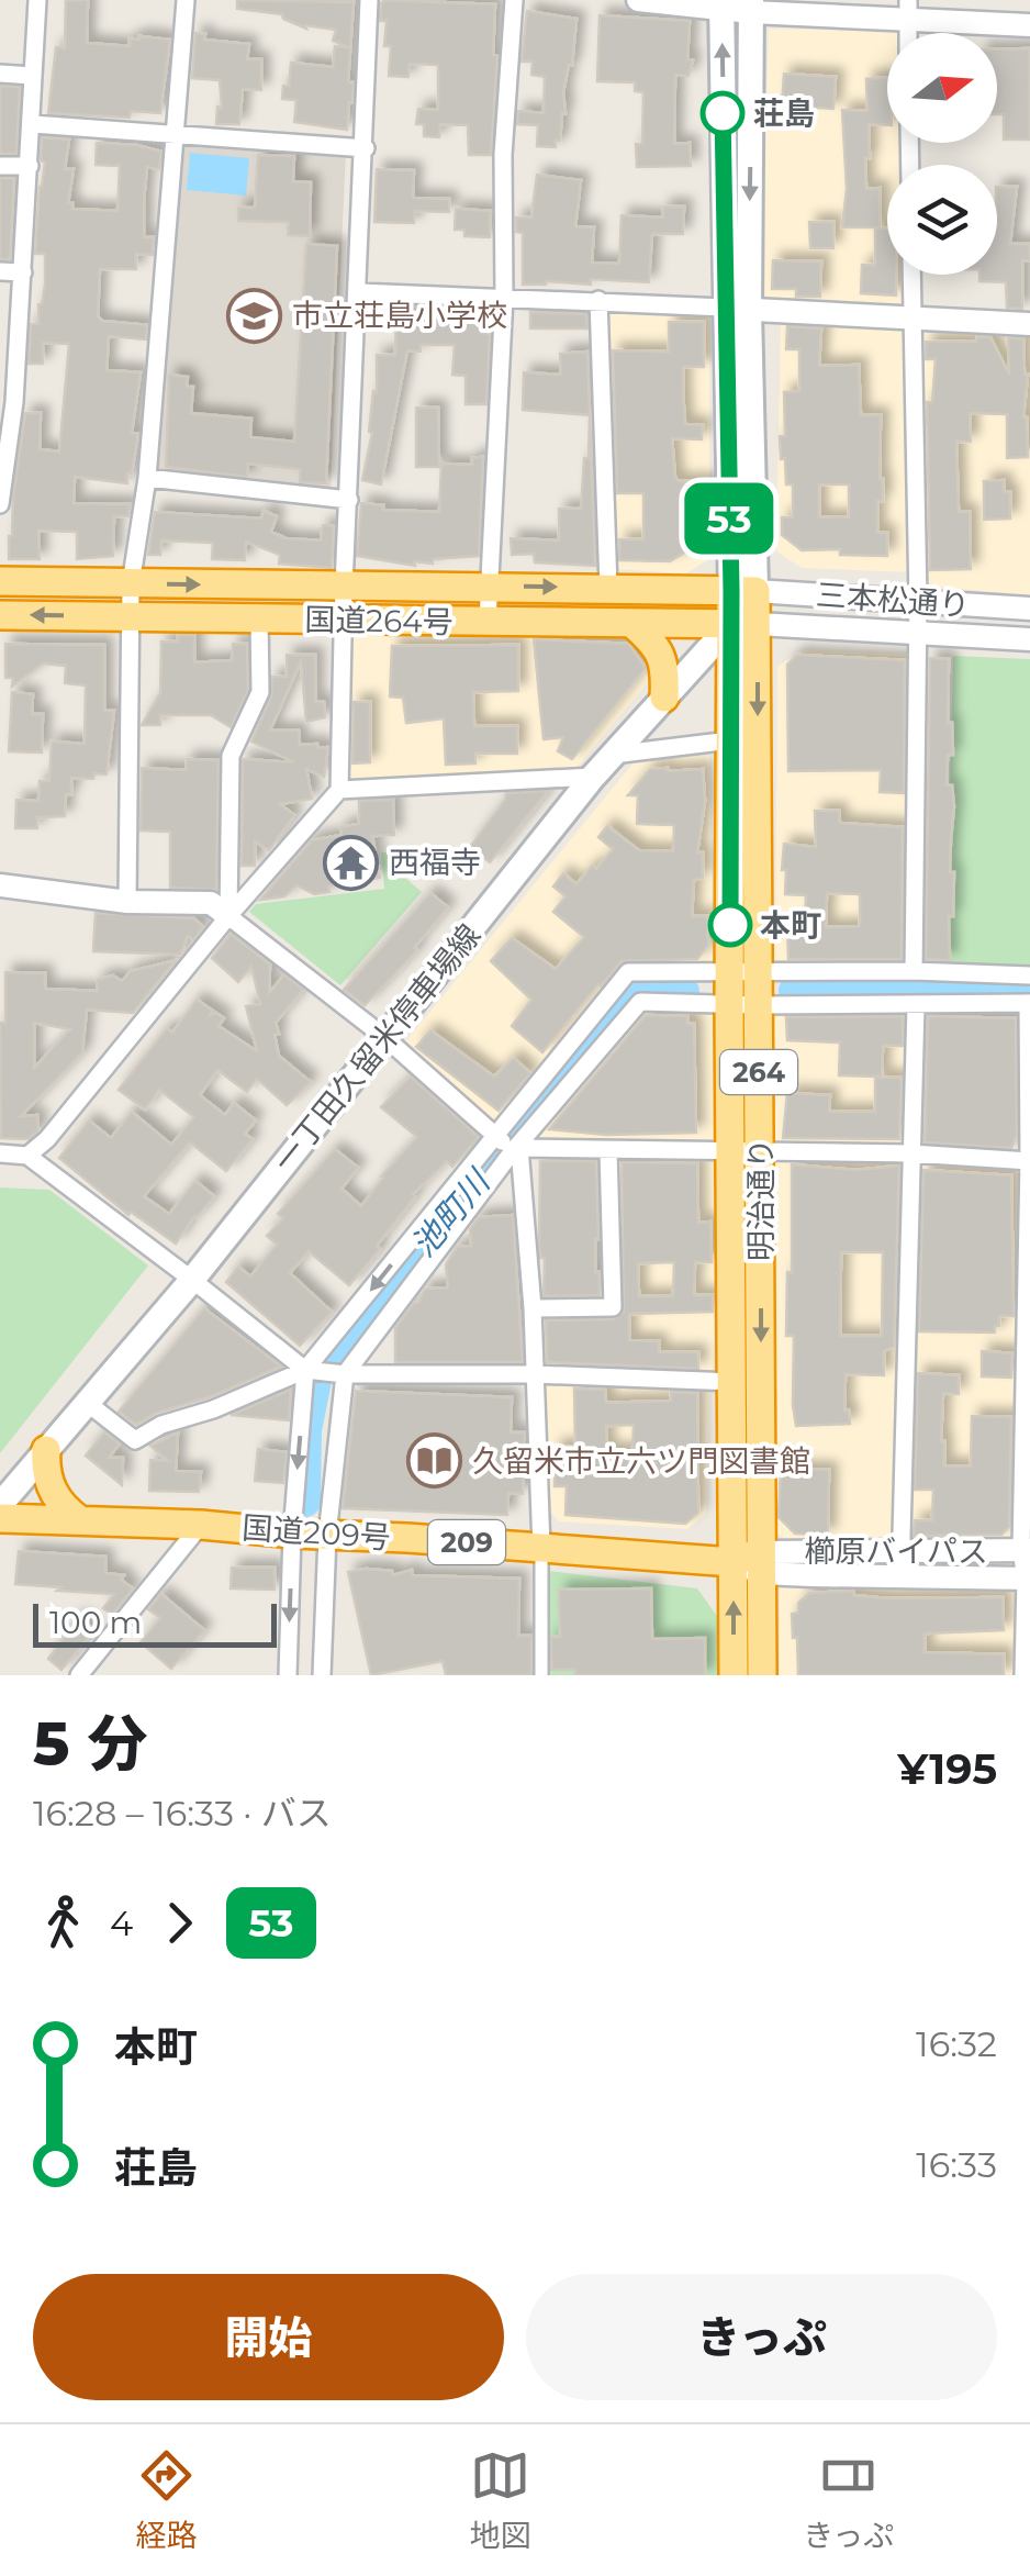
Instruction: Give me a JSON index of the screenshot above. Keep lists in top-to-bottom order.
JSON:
{
  "streets": {
    "highway": [
      "国道264号",
      "264",
      "明治通り",
      "国道209号",
      "209"
    ],
    "main road": ["一丁田久留米停車場線"],
    "street": ["三本松通り", "櫛原バイパス"]
  },
  "crossings": [
    ["三本松通り", "国道264号"],
    ["三本松通り", "一丁田久留米停車場線"],
    ["三本松通り", "明治通り"],
    ["国道264号", "一丁田久留米停車場線"],
    ["国道264号", "明治通り"],
    ["一丁田久留米停車場線", "明治通り"],
    ["明治通り", "国道209号"],
    ["明治通り", "櫛原バイパス"],
    ["国道209号", "櫛原バイパス"]
  ],
  "water": ["池町川"],
  "places": {
    "other": ["荘島", "本町"],
    "school or university": ["市立荘島小学校"],
    "temple": ["西福寺"],
    "library": ["久留米市立六ツ門図書館"]
  },
  "lines": ["bus line 53"],
  "scale_bar": "100 m",
  "north": "right",
  "page": {
    "on_map": "53",
    "scale": "100 m",
    "heading": ["5 分", "16:28 – 16:33 · バス", "¥195"],
    "legs": ["4", "53"],
    "list": [
      {
        "name": "本町",
        "value": "16:32"
      },
      {
        "name": "荘島",
        "value": "16:33"
      }
    ],
    "buttons": ["開始", "きっぷ"],
    "tabs": ["経路", "地図", "きっぷ"]
  }
}
